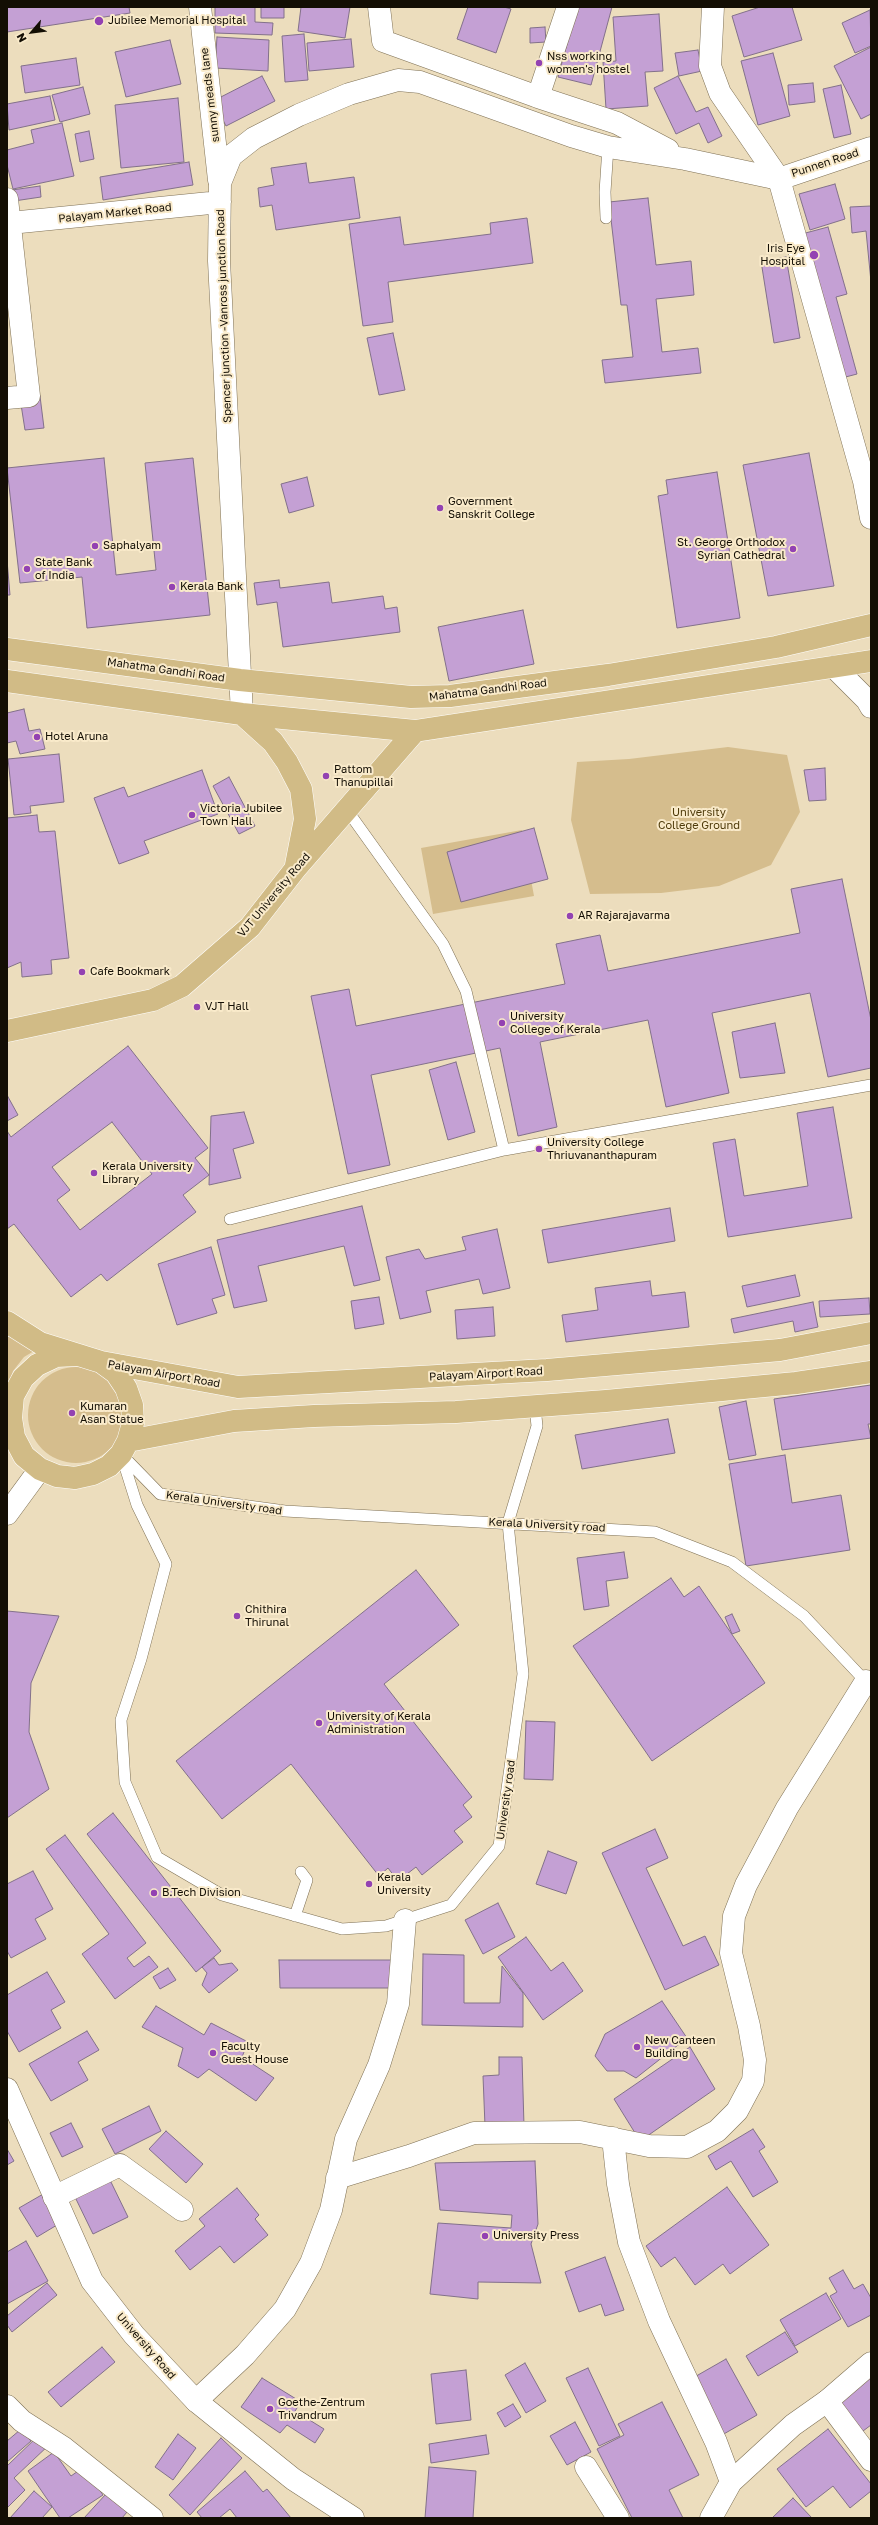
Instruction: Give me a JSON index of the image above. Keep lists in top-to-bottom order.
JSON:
{
  "streets": {
    "main road": ["Mahatma Gandhi Road", "VJT University Road", "Palayam Airport Road"],
    "street": [
      "sunny meads lane",
      "Punnen Road",
      "Palayam Market Road",
      "Spencer junction -Vanross junction Road",
      "University Road"
    ],
    "lane": ["Kerala University road", "University road"]
  },
  "crossings": [
    ["sunny meads lane", "Palayam Market Road"],
    ["sunny meads lane", "Spencer junction -Vanross junction Road"],
    ["Punnen Road", "Spencer junction -Vanross junction Road"],
    ["Palayam Market Road", "Spencer junction -Vanross junction Road"],
    ["Spencer junction -Vanross junction Road", "Mahatma Gandhi Road"],
    ["Palayam Airport Road", "Kerala University road"],
    ["Kerala University road", "University road"]
  ],
  "parks": ["University College Ground"],
  "places": [
    "Jubilee Memorial Hospital",
    "Nss working women's hostel",
    "Iris Eye Hospital",
    "Government Sanskrit College",
    "Saphalyam",
    "St. George Orthodox Syrian Cathedral",
    "State Bank of India",
    "Kerala Bank",
    "Hotel Aruna",
    "Pattom Thanupillai",
    "Victoria Jubilee Town Hall",
    "AR Rajarajavarma",
    "Cafe Bookmark",
    "VJT Hall",
    "University College of Kerala",
    "University College Thriuvananthapuram",
    "Kerala University Library",
    "Kumaran Asan Statue",
    "Chithira Thirunal",
    "University of Kerala Administration",
    "Kerala University",
    "B.Tech Division",
    "New Canteen Building",
    "Faculty Guest House",
    "University Press",
    "Goethe-Zentrum Trivandrum"
  ],
  "north": "bottom left"
}
